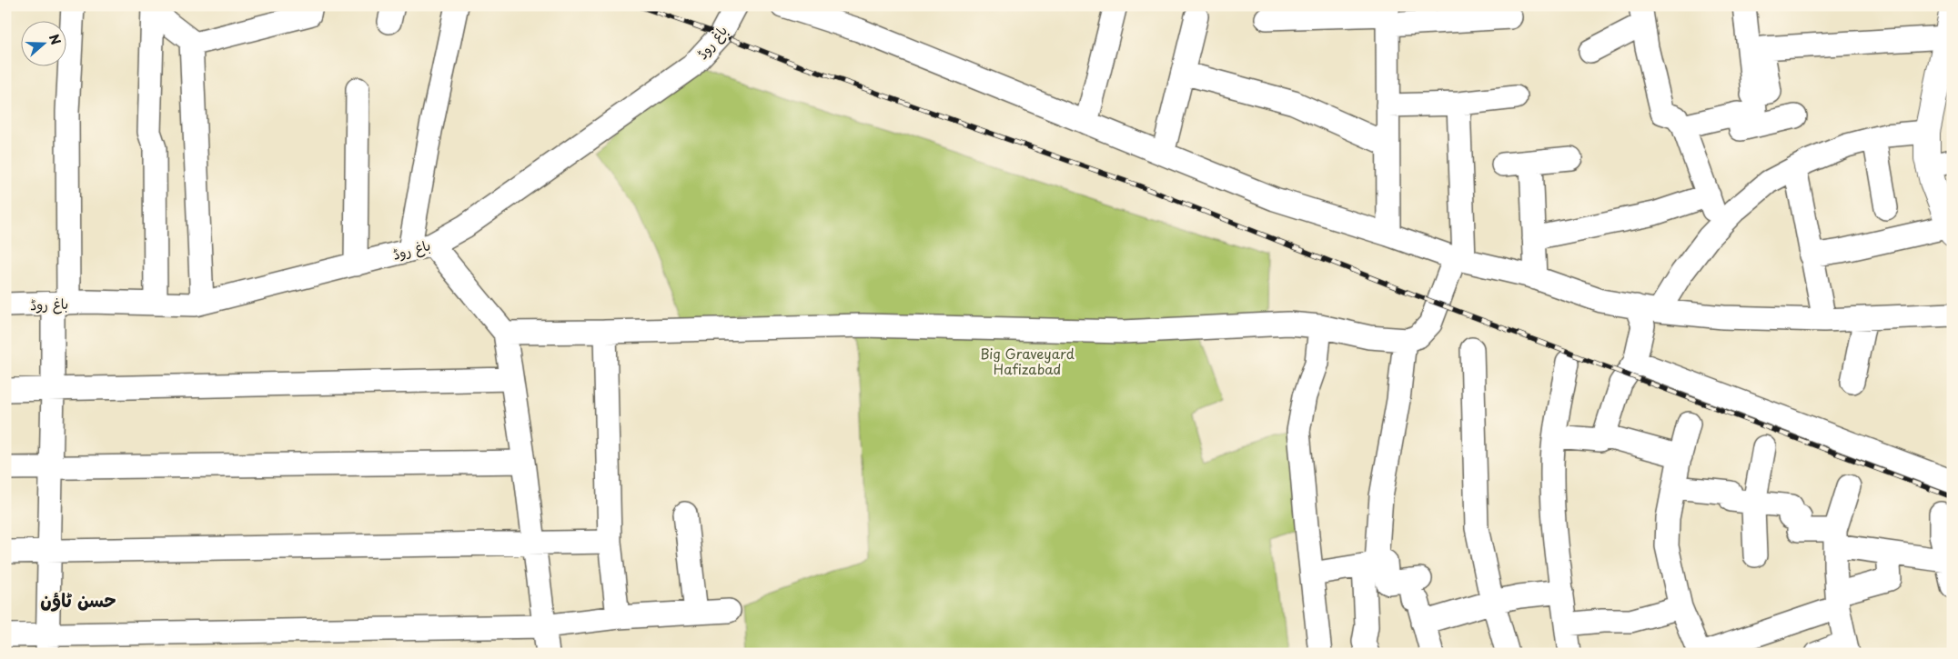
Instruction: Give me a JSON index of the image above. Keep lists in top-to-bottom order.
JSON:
{
  "streets": {
    "street": ["باغ روڈ"]
  },
  "districts": ["حسن ٹاؤن"],
  "parks": ["Big Graveyard Hafizabad"],
  "north": "right"
}
